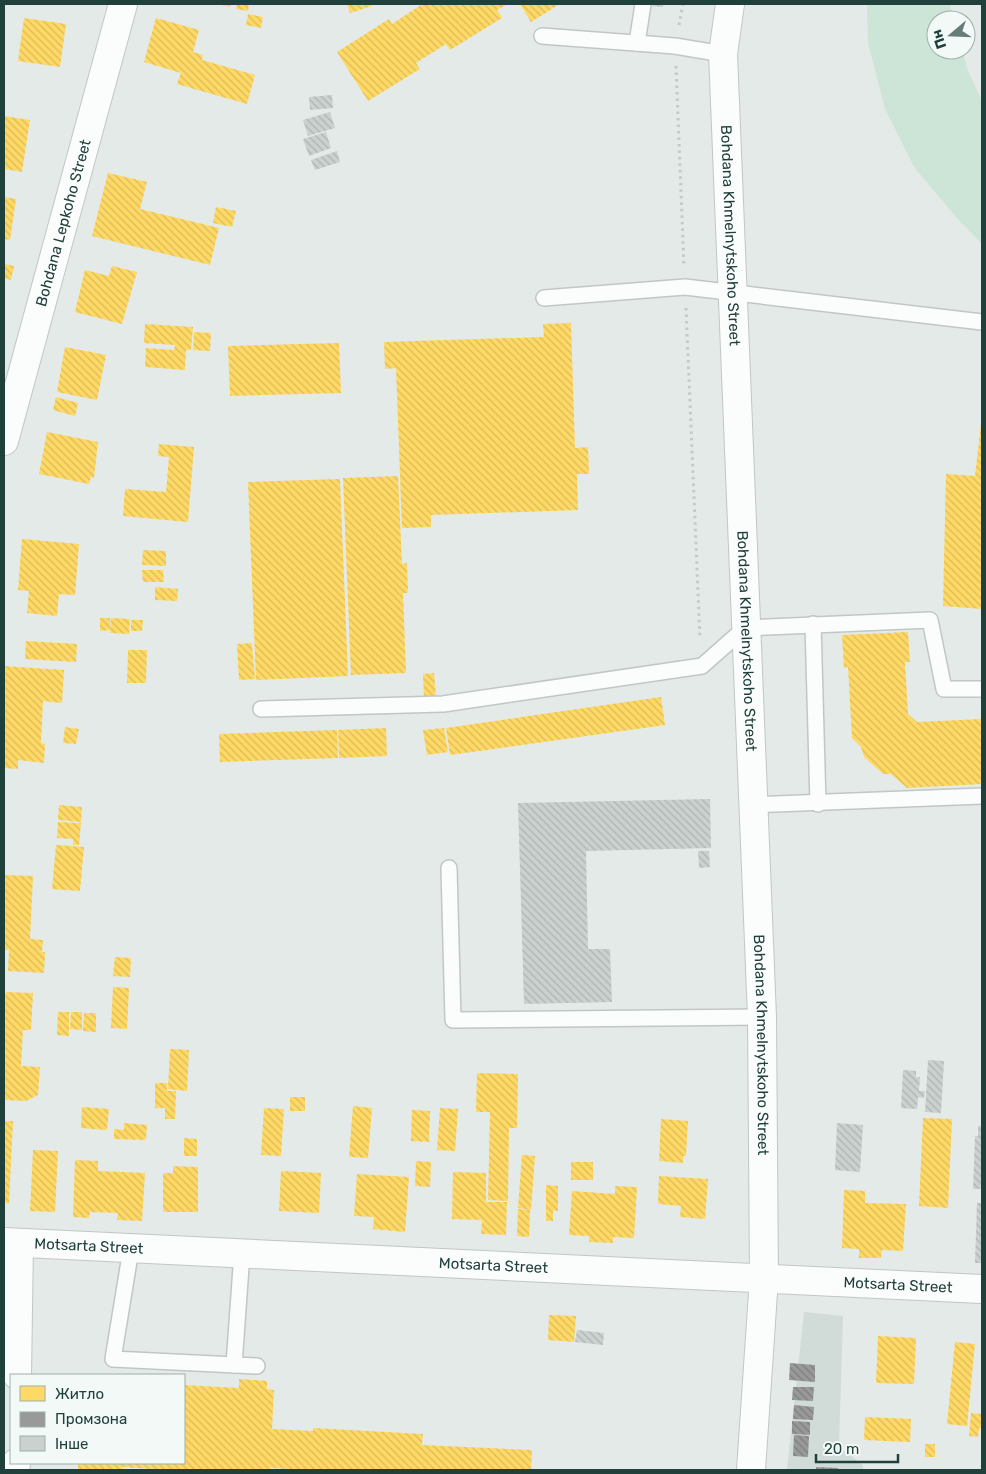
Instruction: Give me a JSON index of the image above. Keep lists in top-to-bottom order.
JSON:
{
  "streets": {
    "street": ["Bohdana Lepkoho Street", "Bohdana Khmelnytskoho Street", "Motsarta Street"]
  },
  "crossings": [
    ["Bohdana Khmelnytskoho Street", "Motsarta Street"]
  ],
  "legend": ["Житло", "Промзона", "Інше"],
  "scale_bar": "20 m",
  "north": "left"
}
